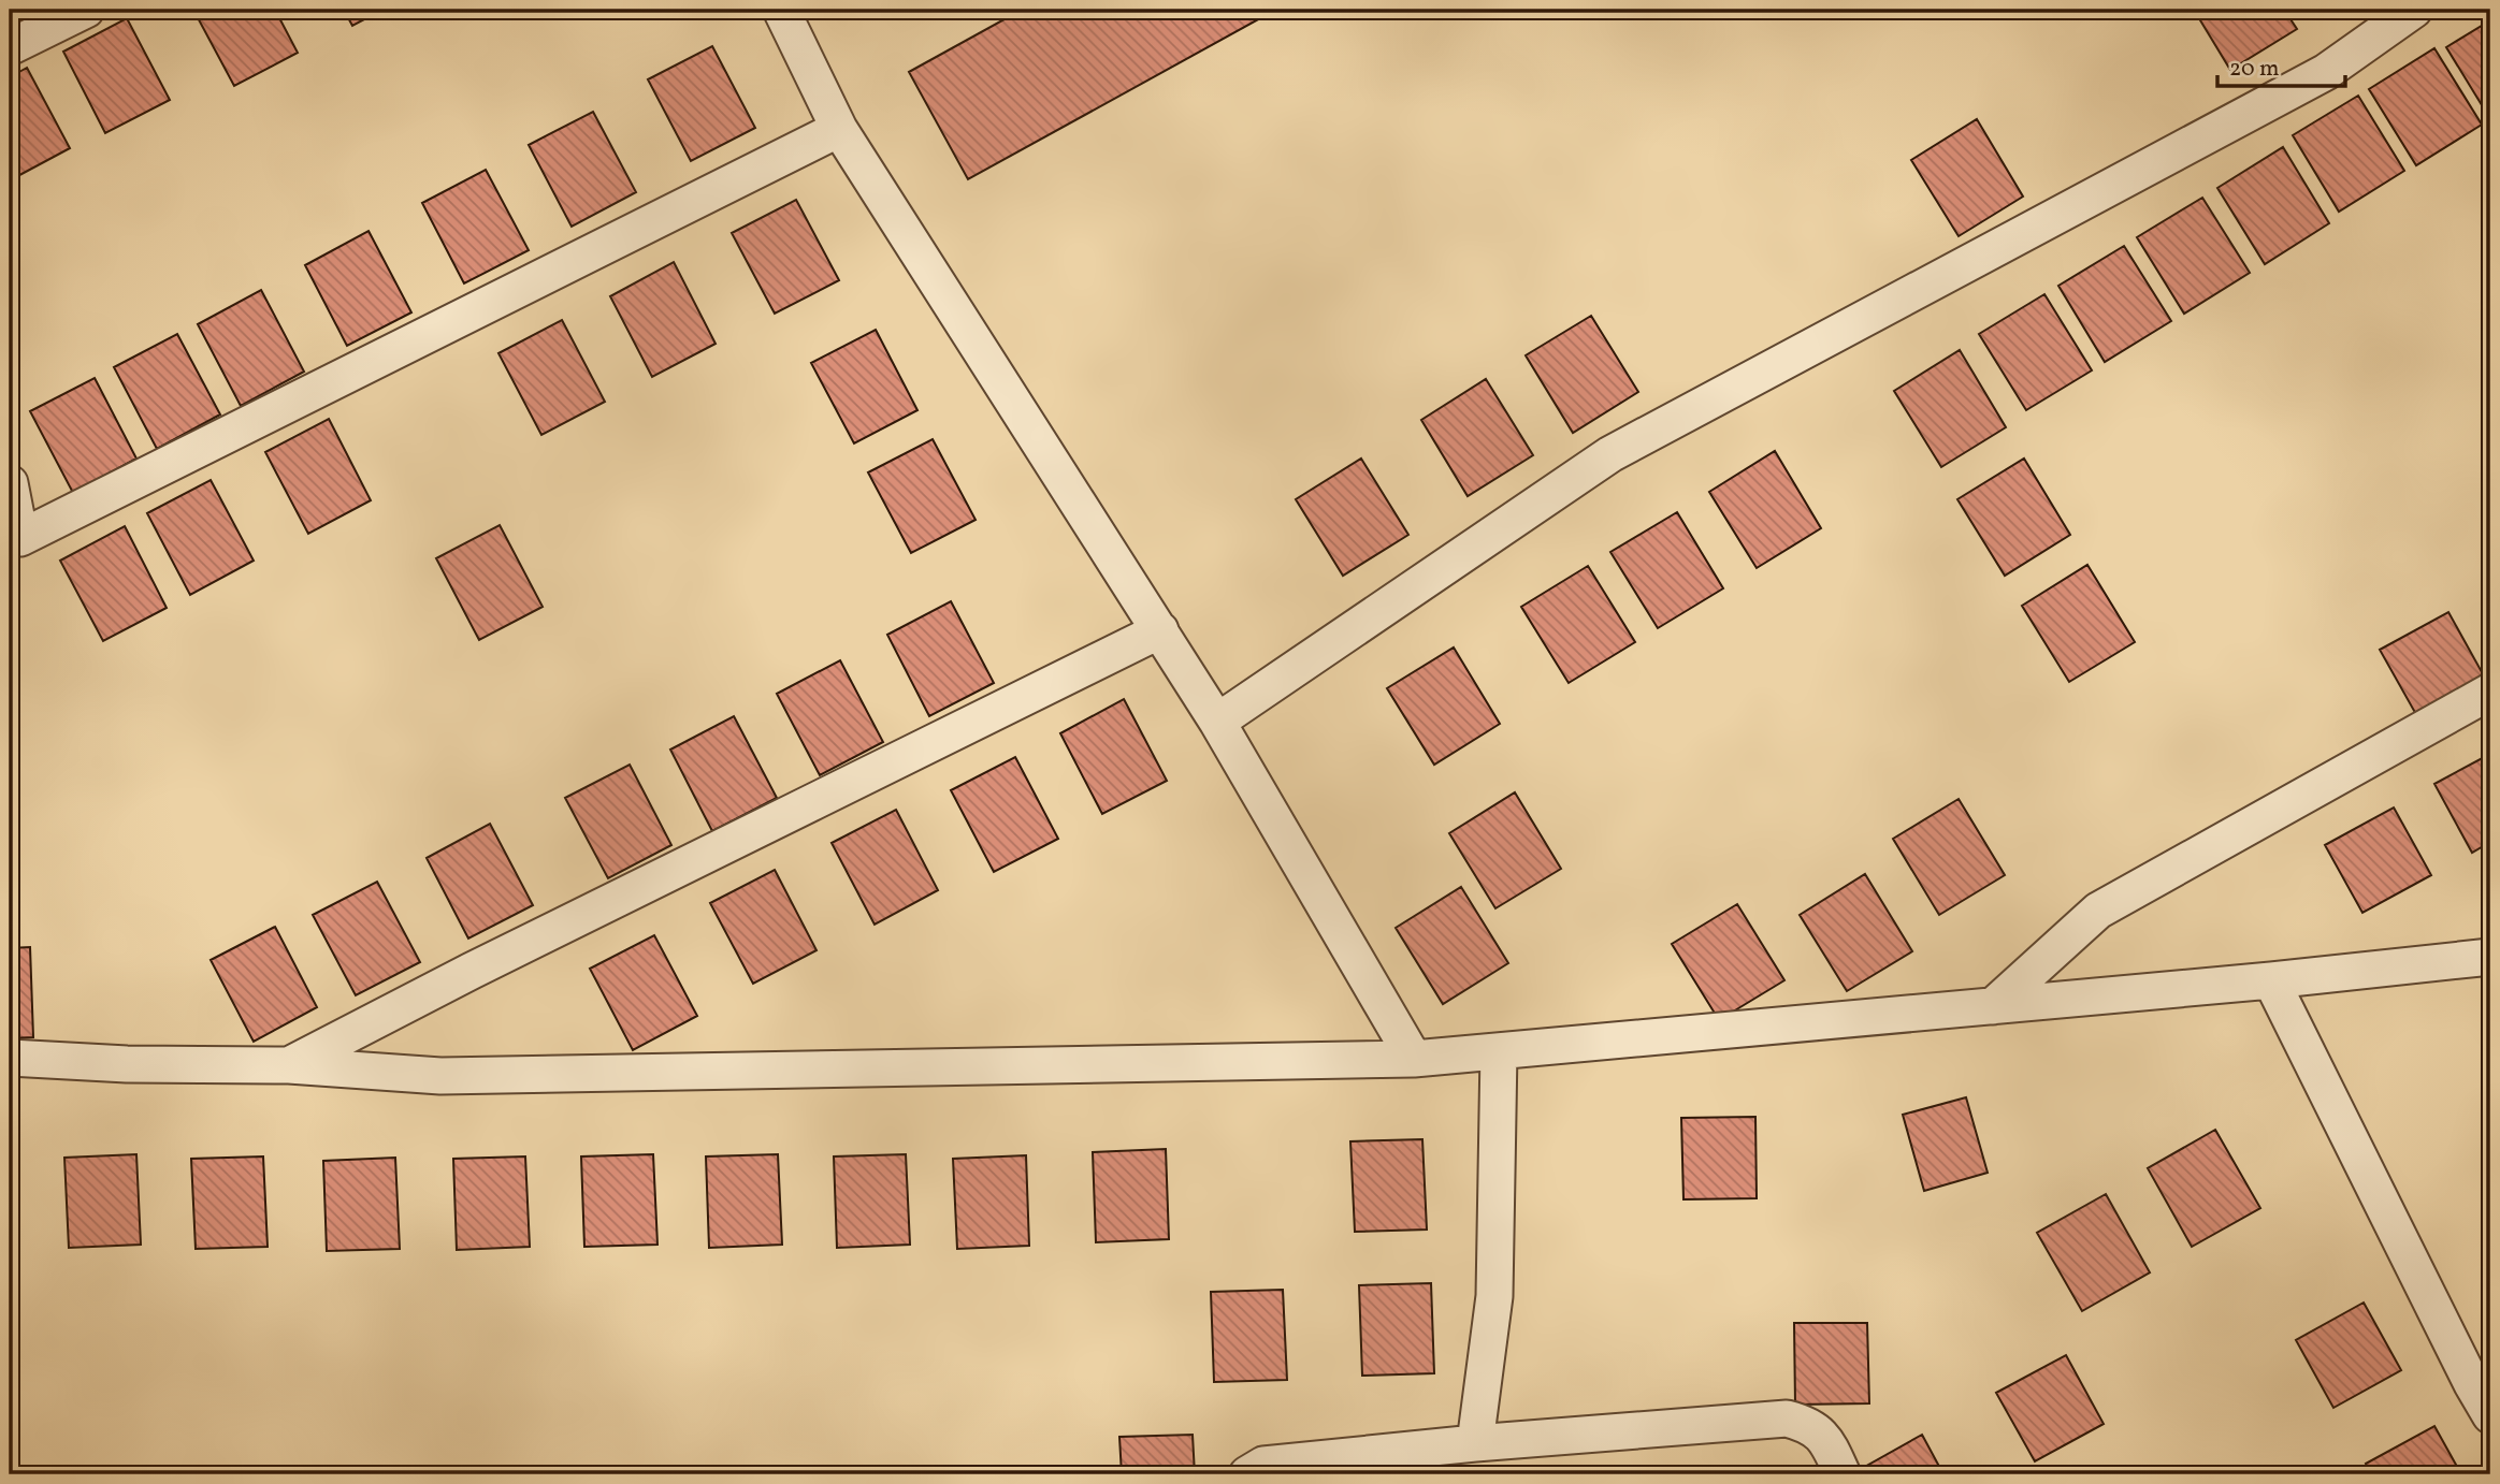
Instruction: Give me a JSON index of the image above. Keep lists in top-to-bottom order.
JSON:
{
  "scale_bar": "20 m"
}
